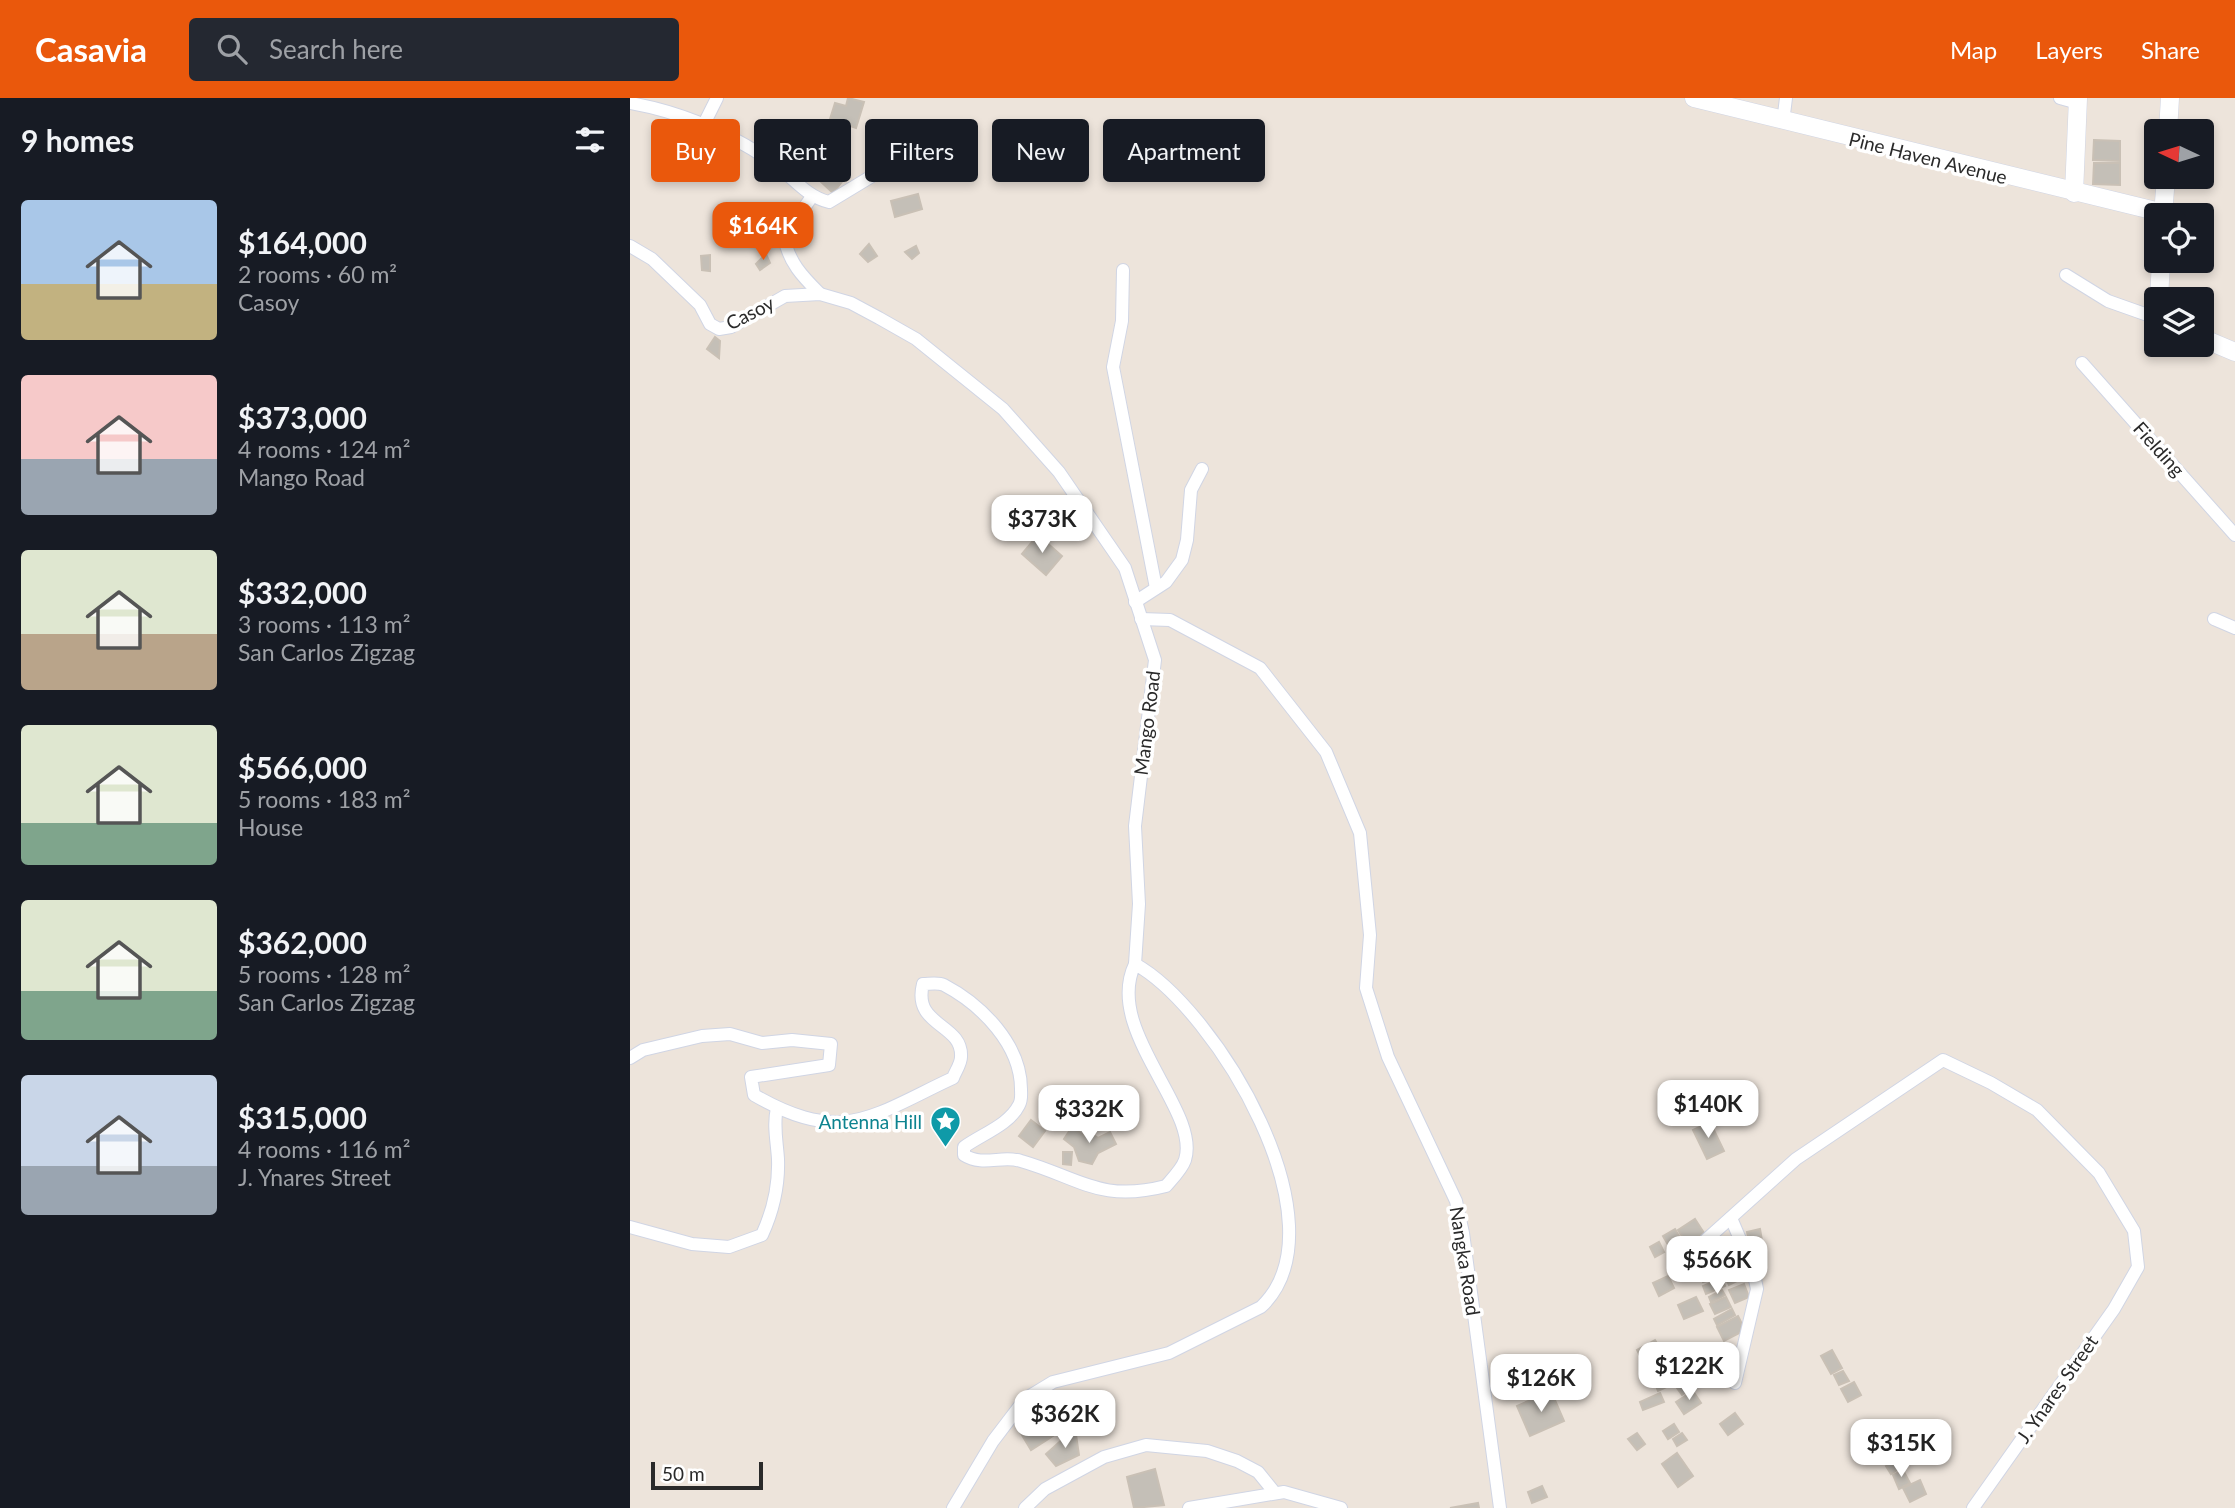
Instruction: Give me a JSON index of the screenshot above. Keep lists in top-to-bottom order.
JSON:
{
  "streets": {
    "street": [
      "Pine Haven Avenue",
      "Casoy",
      "Fielding",
      "Mango Road",
      "Nangka Road",
      "J. Ynares Street"
    ]
  },
  "crossings": [
    ["Casoy", "Mango Road"],
    ["Mango Road", "Nangka Road"]
  ],
  "places": {
    "place": ["Antenna Hill"]
  },
  "scale_bar": "50 m",
  "north": "left",
  "page": {
    "header": "Casavia",
    "search": "Search here",
    "nav": ["Map", "Layers", "Share"],
    "heading": "9 homes",
    "chip": [
      "Buy",
      "Rent",
      "Filters",
      "New",
      "Apartment"
    ],
    "list": [
      {
        "name": "$164,000",
        "note": "2 rooms · 60 m² · Casoy"
      },
      {
        "name": "$373,000",
        "note": "4 rooms · 124 m² · Mango Road"
      },
      {
        "name": "$332,000",
        "note": "3 rooms · 113 m² · San Carlos Zigzag"
      },
      {
        "name": "$566,000",
        "note": "5 rooms · 183 m² · House"
      },
      {
        "name": "$362,000",
        "note": "5 rooms · 128 m² · San Carlos Zigzag"
      },
      {
        "name": "$315,000",
        "note": "4 rooms · 116 m² · J. Ynares Street"
      }
    ],
    "price": [
      "$164K",
      "$373K",
      "$140K",
      "$332K",
      "$566K",
      "$122K",
      "$126K",
      "$362K",
      "$315K"
    ],
    "scale": "50 m"
  }
}
